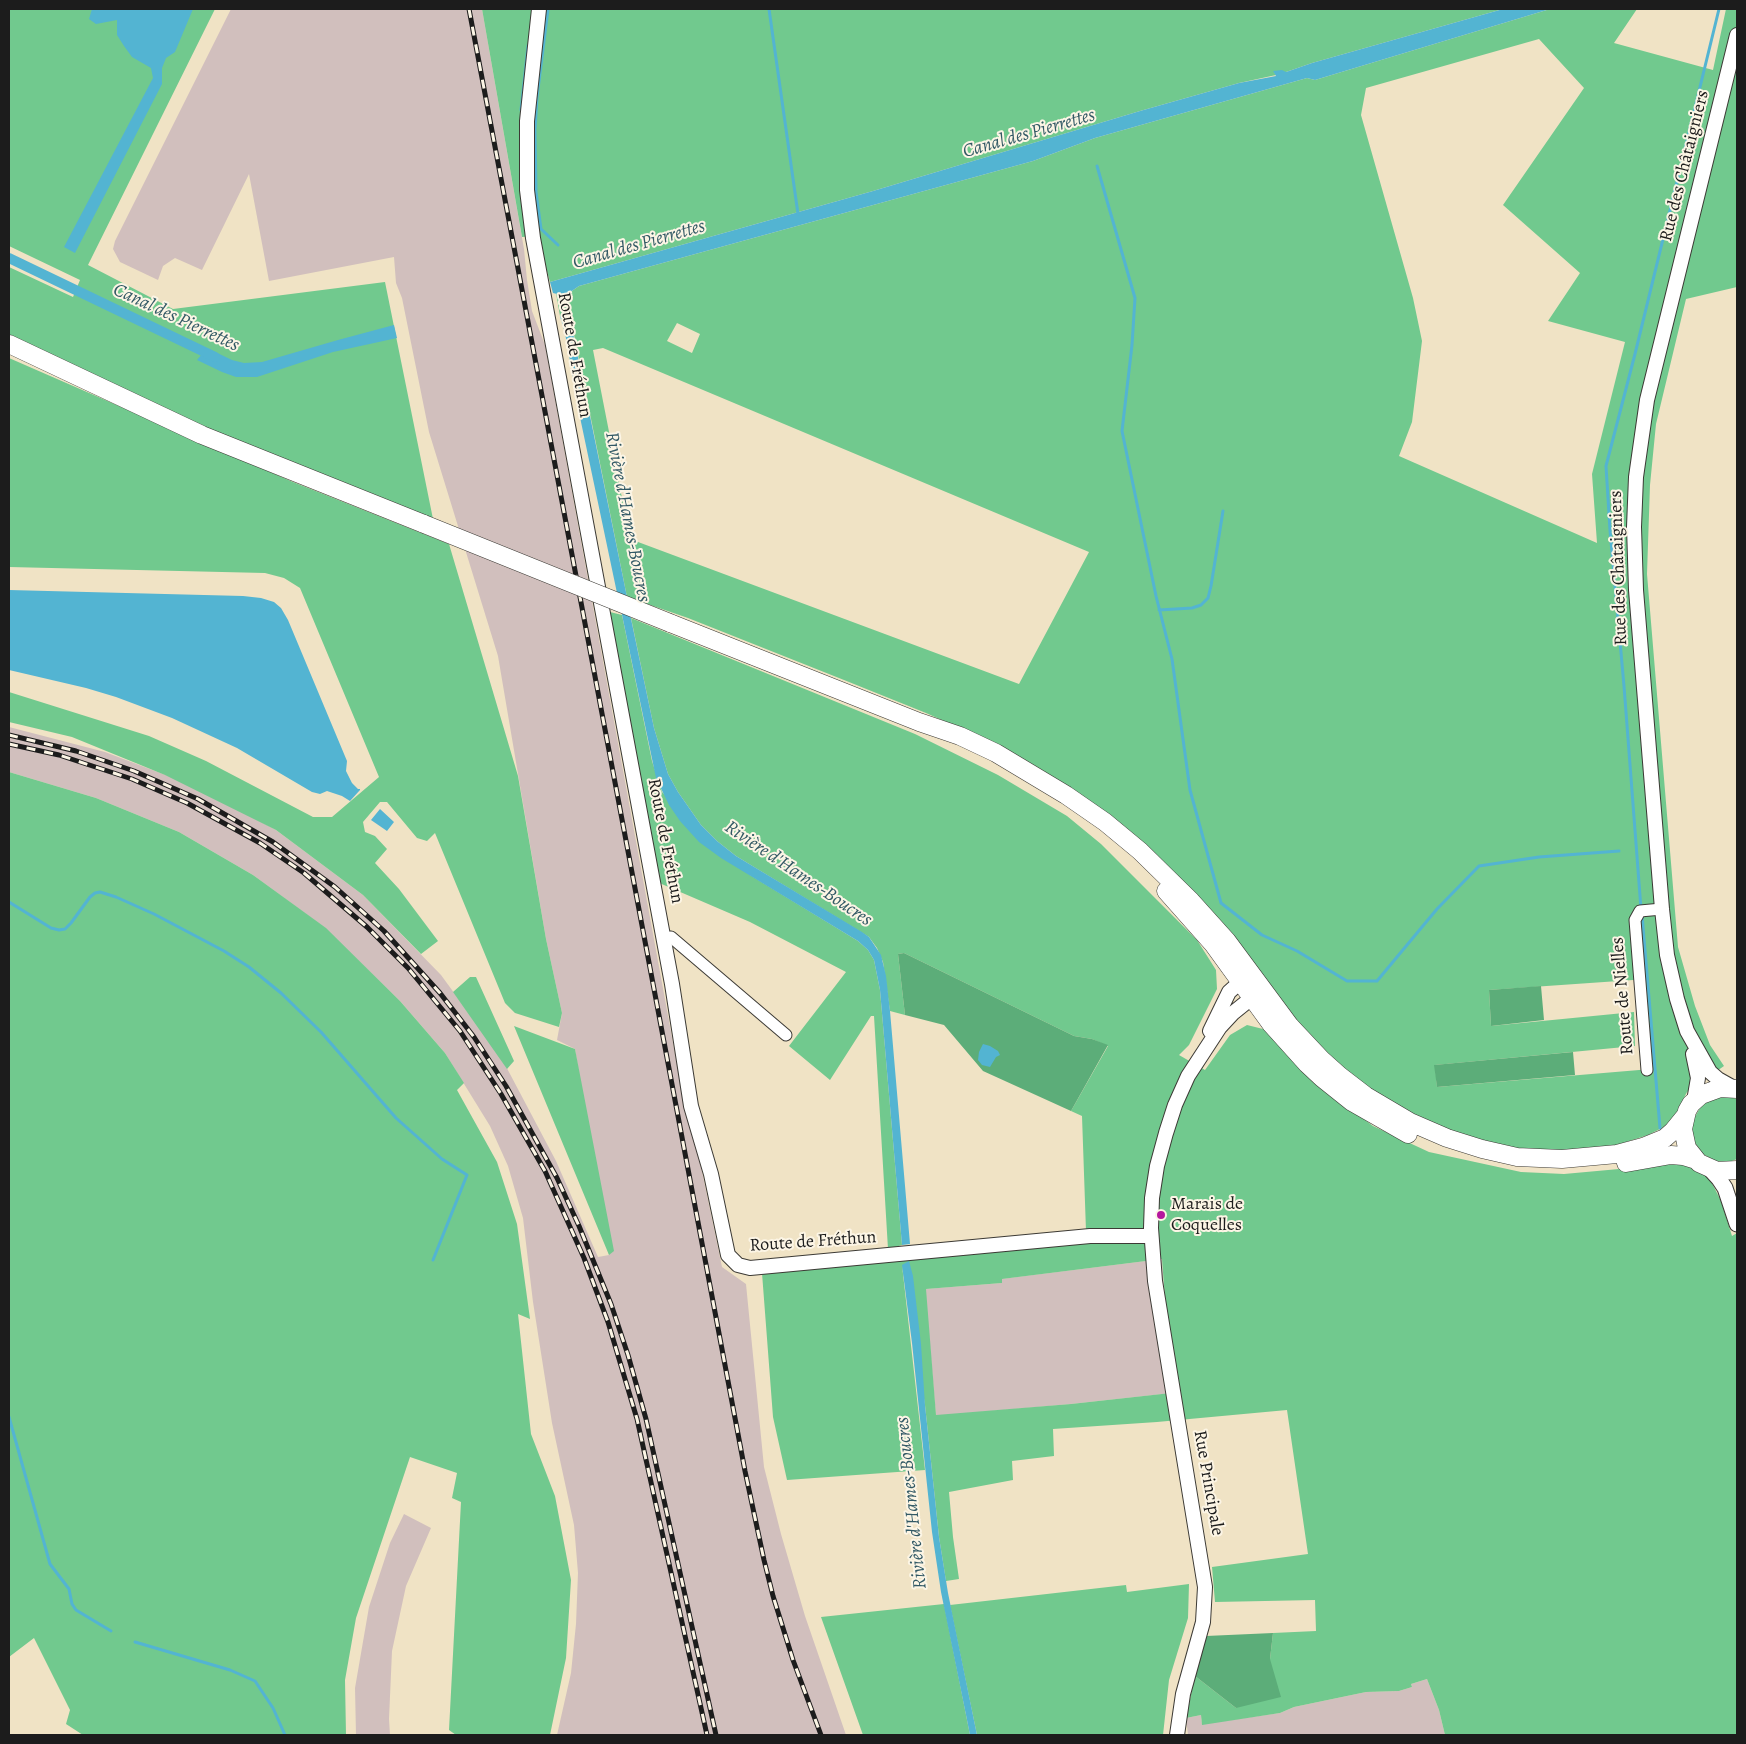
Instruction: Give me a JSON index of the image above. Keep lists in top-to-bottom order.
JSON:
{
  "streets": {
    "street": [
      "Rue des Châtaigniers",
      "Route de Fréthun",
      "Route de Nielles",
      "Rue Principale"
    ]
  },
  "crossings": [
    ["Rue des Châtaigniers", "Route de Nielles"],
    ["Route de Fréthun", "Rue Principale"]
  ],
  "water": ["Canal des Pierrettes", "Rivière d'Hames-Boucres"],
  "places": ["Marais de Coquelles"]
}
